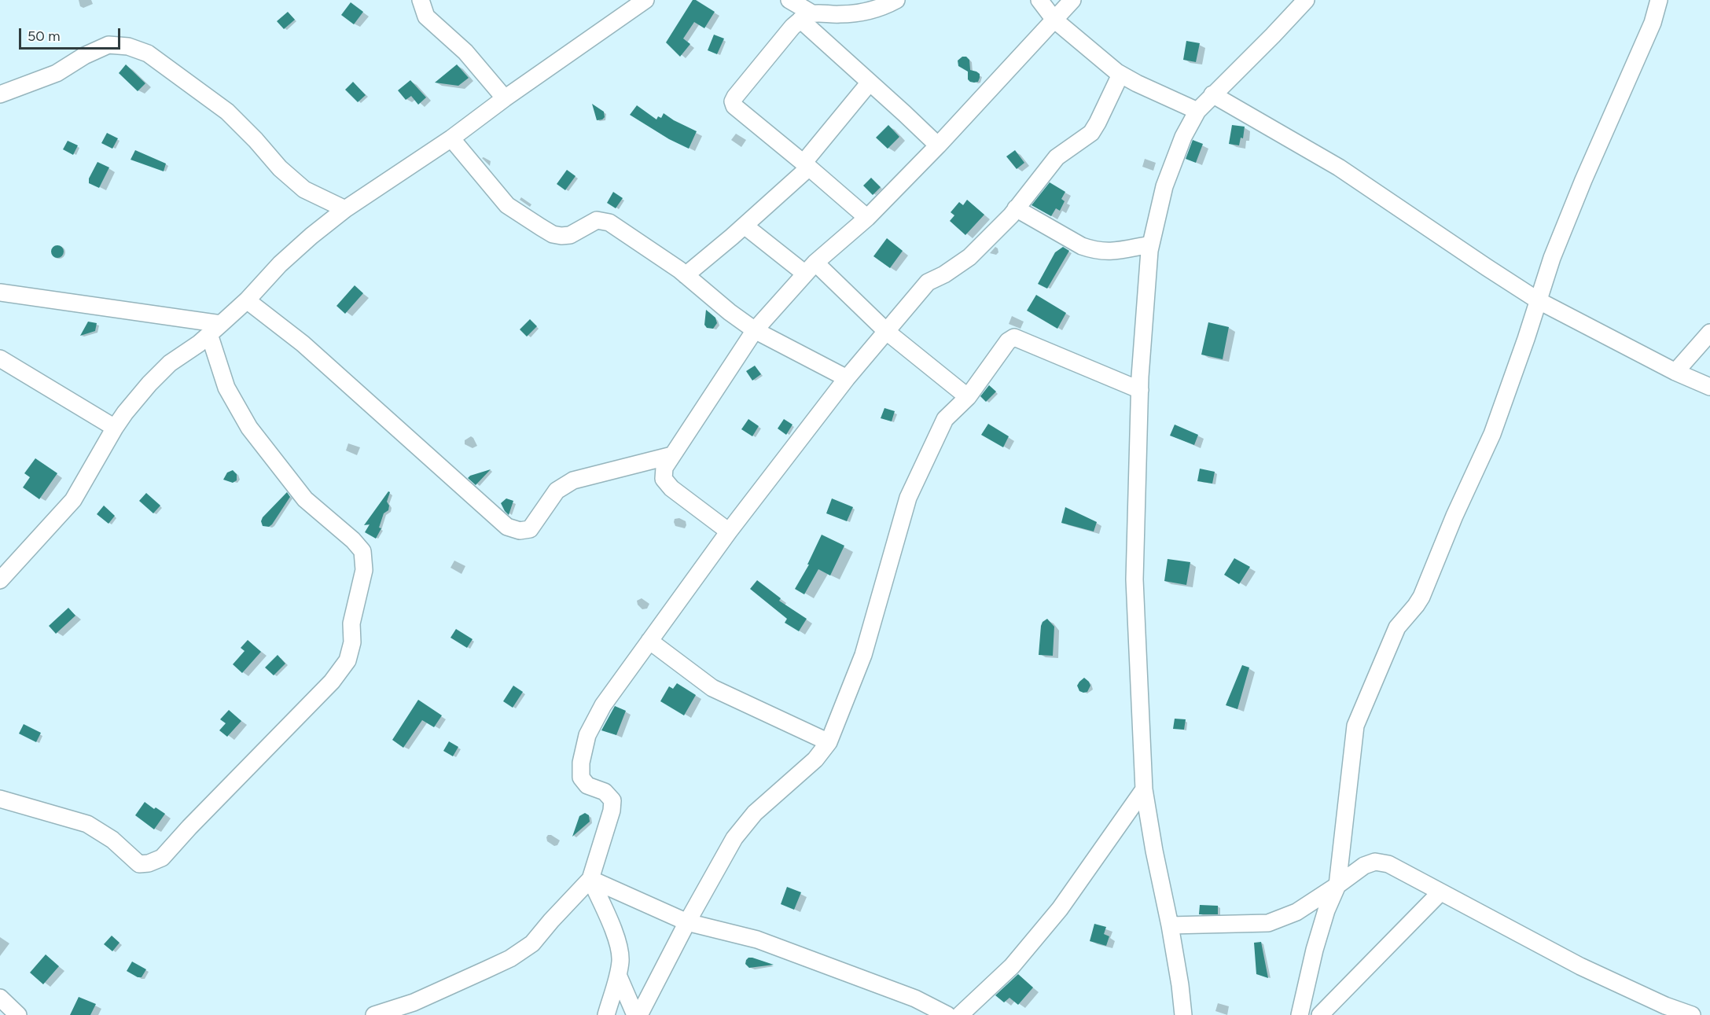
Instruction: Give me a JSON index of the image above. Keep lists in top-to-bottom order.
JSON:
{
  "scale_bar": "50 m"
}
